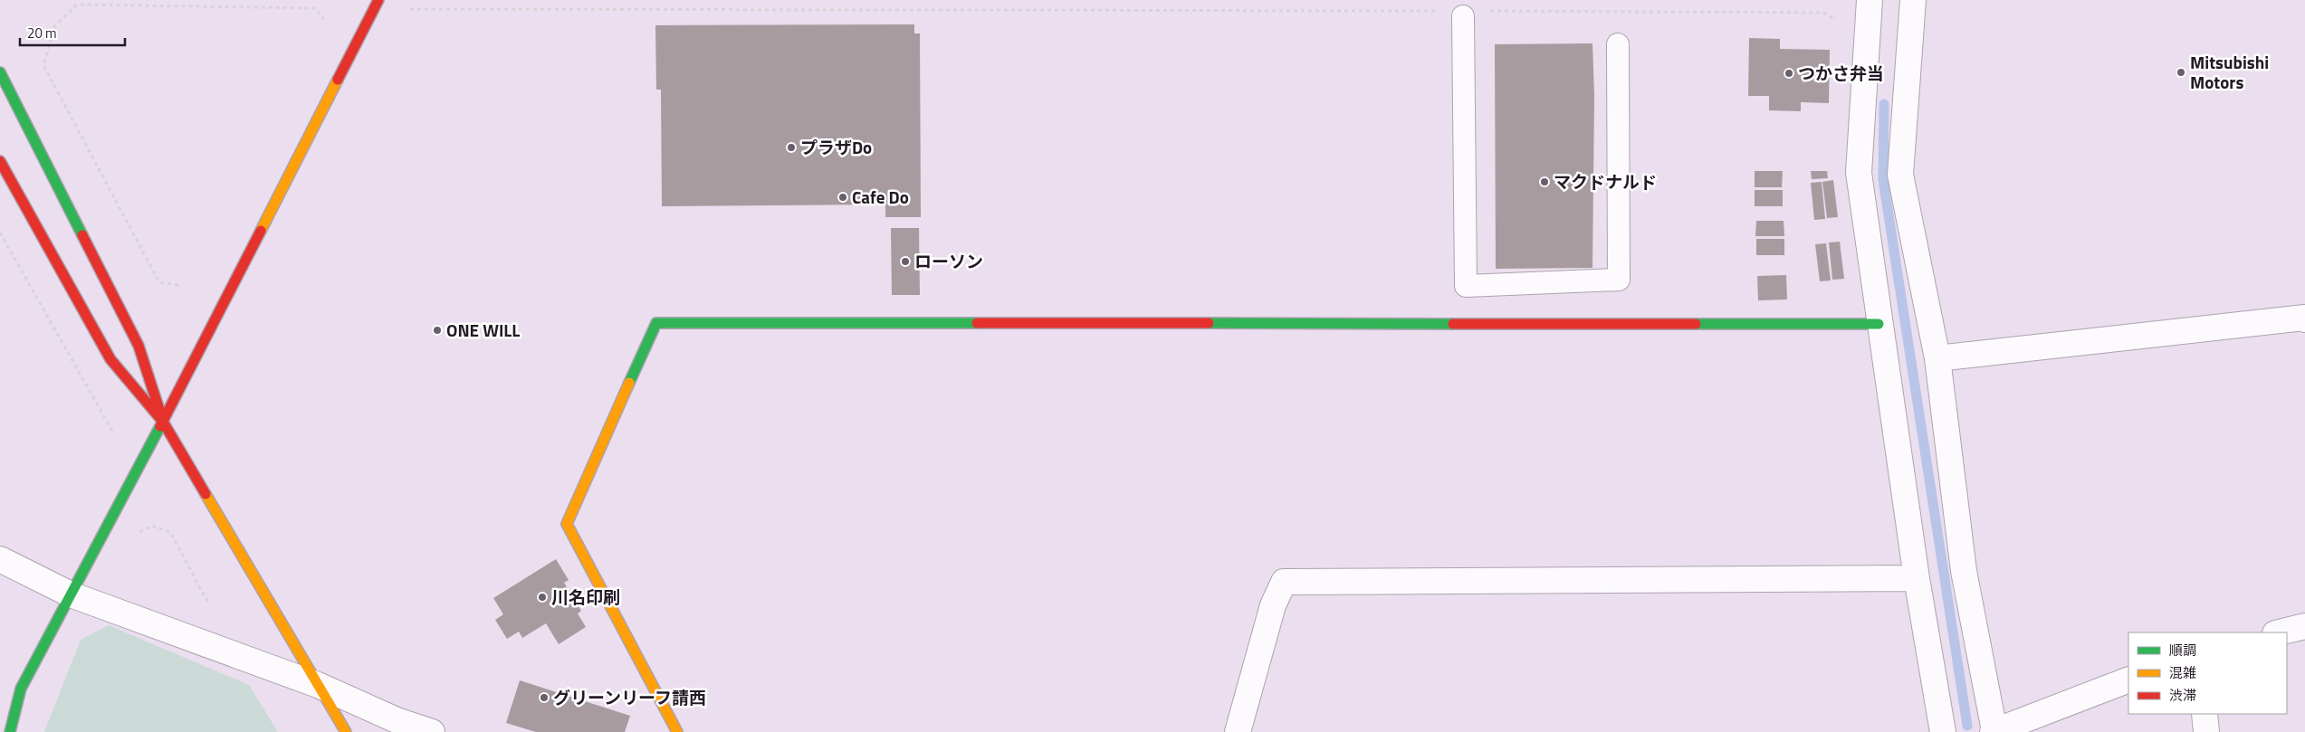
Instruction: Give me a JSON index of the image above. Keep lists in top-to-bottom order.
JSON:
{
  "places": [
    "Mitsubishi Motors",
    "つかさ弁当",
    "プラザDo",
    "マクドナルド",
    "Cafe Do",
    "ローソン",
    "ONE WILL",
    "川名印刷",
    "グリーンリーフ請西"
  ],
  "legend": ["順調", "混雑", "渋滞"],
  "scale_bar": "20 m"
}
